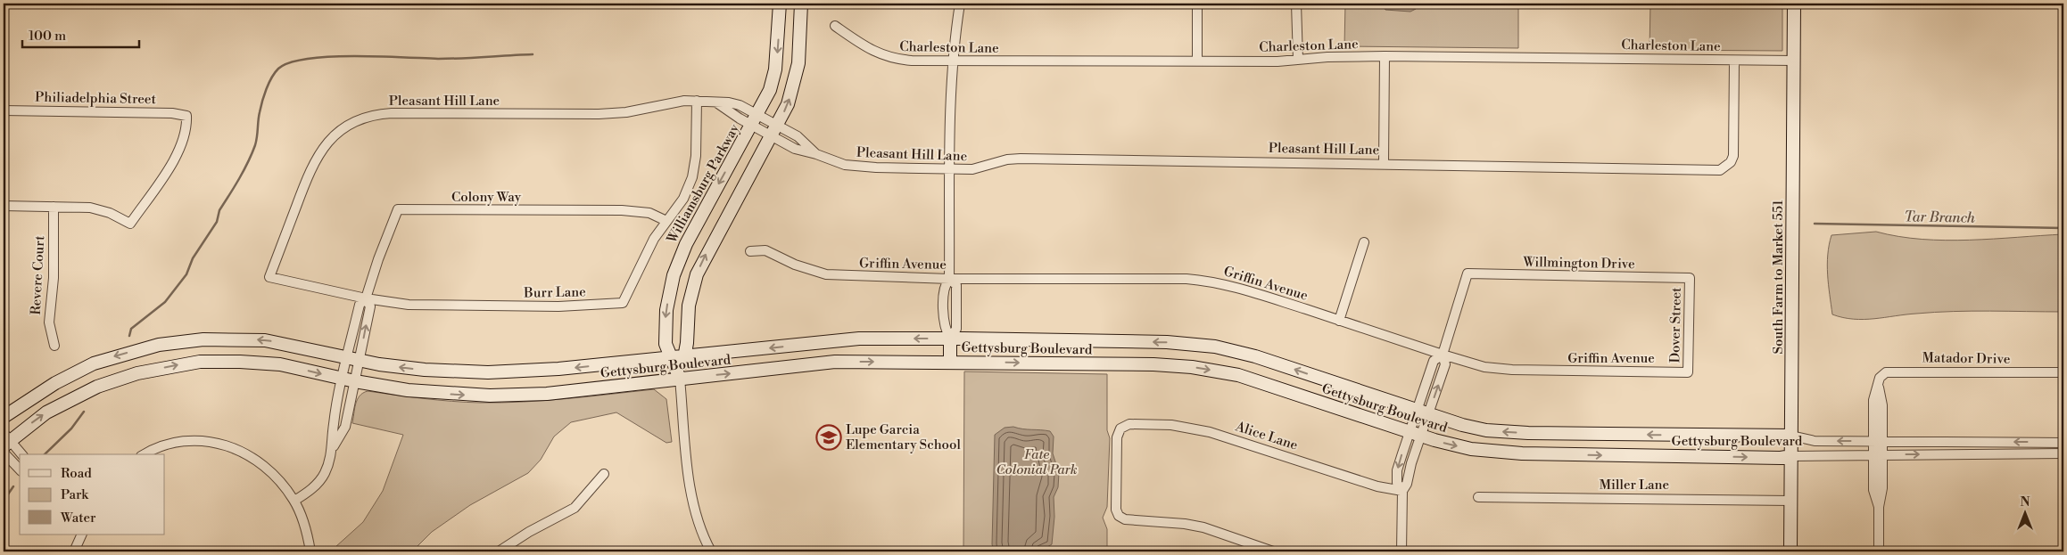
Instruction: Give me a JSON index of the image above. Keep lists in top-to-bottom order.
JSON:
{
  "streets": {
    "street": [
      "Charleston Lane",
      "Philiadelphia Street",
      "Pleasant Hill Lane",
      "Williamsburg Parkway",
      "Colony Way",
      "Willmington Drive",
      "Griffin Avenue",
      "Revere Court",
      "South Farm to Market 551",
      "Burr Lane",
      "Dover Street",
      "Gettysburg Boulevard",
      "Matador Drive",
      "Alice Lane",
      "Miller Lane"
    ]
  },
  "crossings": [
    ["Charleston Lane", "Pleasant Hill Lane"],
    ["Charleston Lane", "South Farm to Market 551"],
    ["Philiadelphia Street", "Revere Court"],
    ["Pleasant Hill Lane", "Williamsburg Parkway"],
    ["Pleasant Hill Lane", "Burr Lane"],
    ["Williamsburg Parkway", "Gettysburg Boulevard"],
    ["Colony Way", "Burr Lane"],
    ["Colony Way", "Gettysburg Boulevard"],
    ["Willmington Drive", "Griffin Avenue"],
    ["Willmington Drive", "Dover Street"],
    ["Griffin Avenue", "Dover Street"],
    ["South Farm to Market 551", "Gettysburg Boulevard"],
    ["South Farm to Market 551", "Miller Lane"],
    ["Gettysburg Boulevard", "Matador Drive"]
  ],
  "water": ["Tar Branch"],
  "parks": ["Fate Colonial Park"],
  "places": {
    "school or university": ["Lupe Garcia Elementary School"]
  },
  "legend": ["Road", "Park", "Water"],
  "scale_bar": "100 m",
  "north": "top"
}
